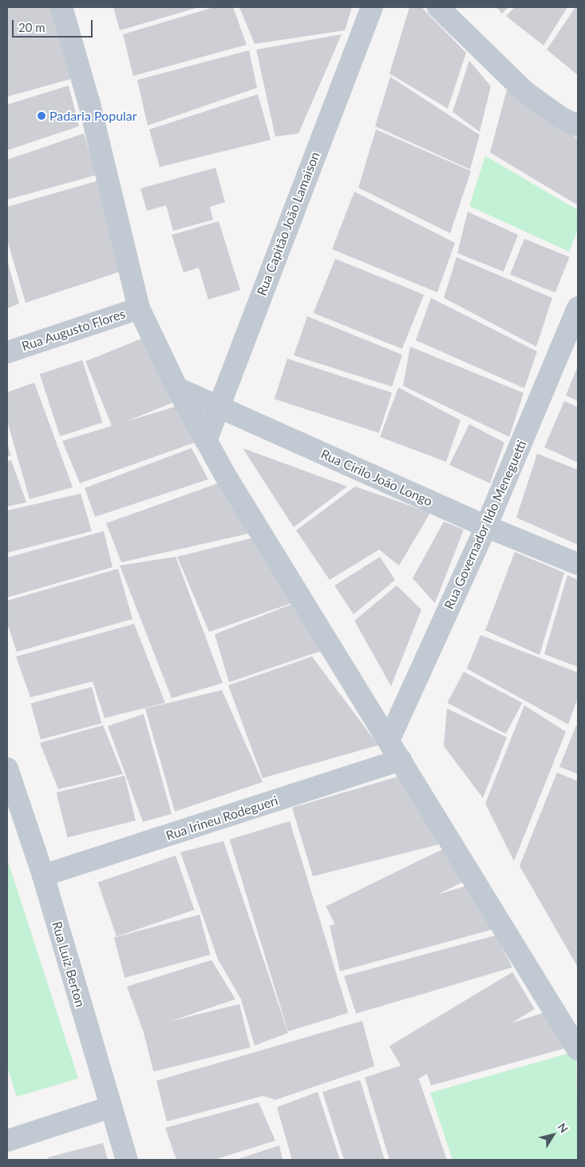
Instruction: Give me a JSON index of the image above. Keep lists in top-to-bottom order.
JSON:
{
  "streets": {
    "street": [
      "Rua Capitão João Lamaison",
      "Rua Augusto Flores",
      "Rua Cirilo João Longo",
      "Rua Governador Ildo Meneguetti",
      "Rua Irineu Rodegueri",
      "Rua Luiz Berton"
    ]
  },
  "crossings": [
    ["Rua Capitão João Lamaison", "Rua Cirilo João Longo"],
    ["Rua Cirilo João Longo", "Rua Governador Ildo Meneguetti"],
    ["Rua Irineu Rodegueri", "Rua Luiz Berton"]
  ],
  "places": ["Padaria Popular"],
  "scale_bar": "20 m",
  "north": "top right"
}
